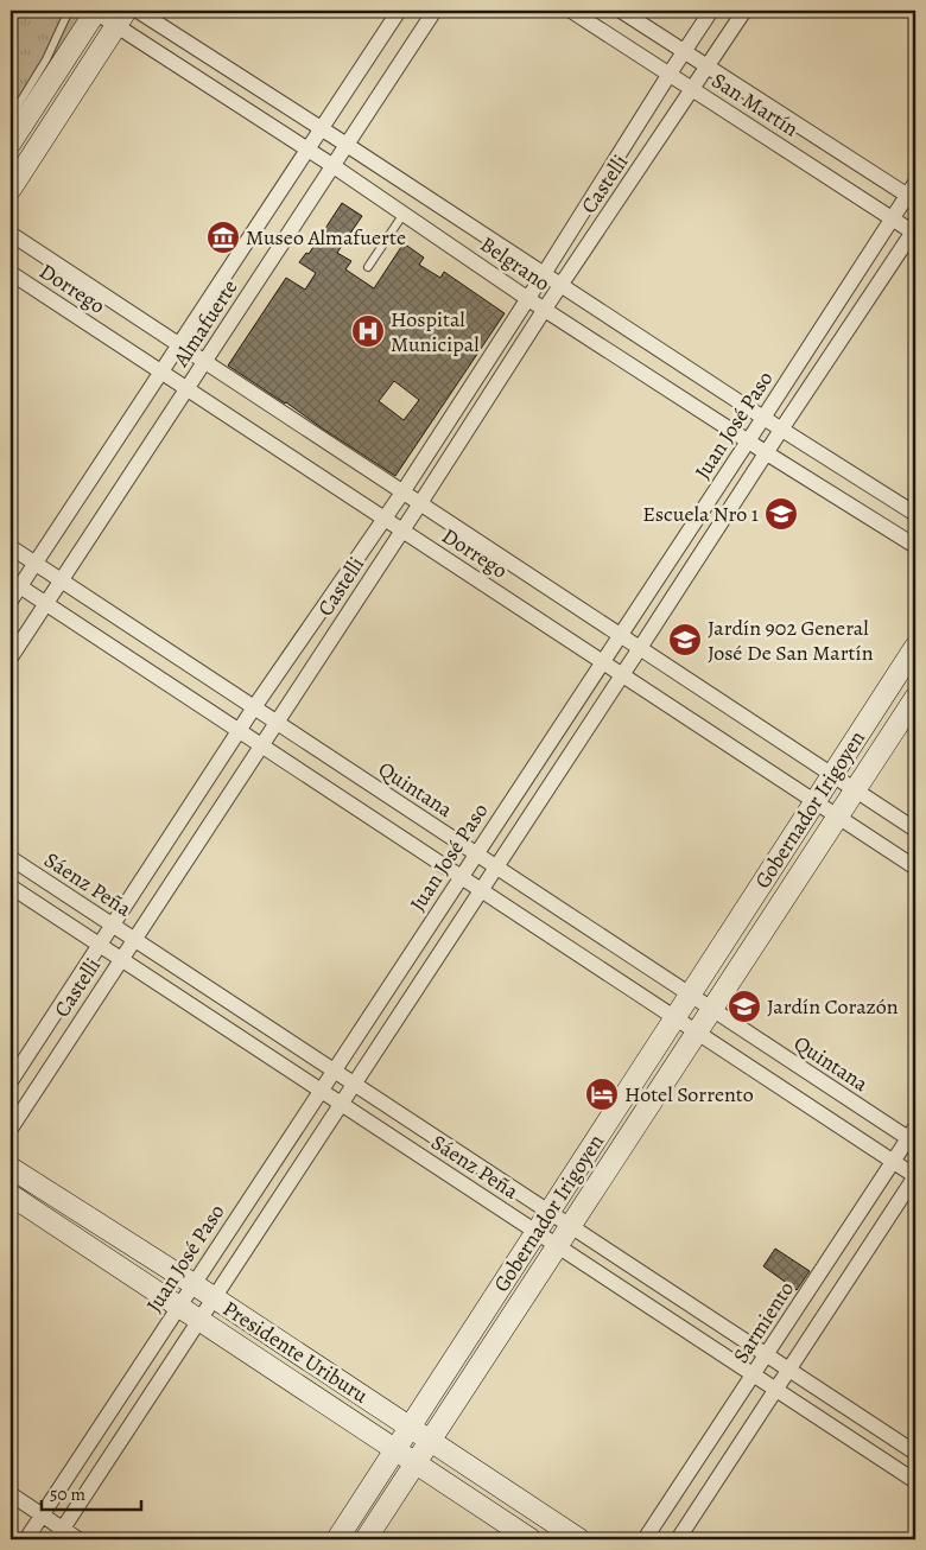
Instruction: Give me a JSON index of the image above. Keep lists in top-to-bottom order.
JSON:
{
  "streets": {
    "street": [
      "San Martín",
      "Castelli",
      "Belgrano",
      "Dorrego",
      "Almafuerte",
      "Juan José Paso",
      "Quintana",
      "Gobernador Irigoyen",
      "Sáenz Peña",
      "Sarmiento",
      "Presidente Uriburu"
    ]
  },
  "crossings": [
    ["San Martín", "Castelli"],
    ["San Martín", "Juan José Paso"],
    ["Castelli", "Belgrano"],
    ["Castelli", "Dorrego"],
    ["Castelli", "Quintana"],
    ["Castelli", "Sáenz Peña"],
    ["Belgrano", "Almafuerte"],
    ["Belgrano", "Juan José Paso"],
    ["Dorrego", "Almafuerte"],
    ["Dorrego", "Juan José Paso"],
    ["Dorrego", "Gobernador Irigoyen"],
    ["Almafuerte", "Quintana"],
    ["Juan José Paso", "Quintana"],
    ["Juan José Paso", "Sáenz Peña"],
    ["Juan José Paso", "Presidente Uriburu"],
    ["Quintana", "Gobernador Irigoyen"],
    ["Quintana", "Sarmiento"],
    ["Gobernador Irigoyen", "Sáenz Peña"],
    ["Gobernador Irigoyen", "Presidente Uriburu"],
    ["Sáenz Peña", "Sarmiento"]
  ],
  "places": {
    "museum": ["Museo Almafuerte"],
    "hospital": ["Hospital Municipal"],
    "school or university": ["Escuela Nro 1", "Jardín 902 General José De San Martín", "Jardín Corazón"],
    "hotel": ["Hotel Sorrento"]
  },
  "scale_bar": "50 m"
}
